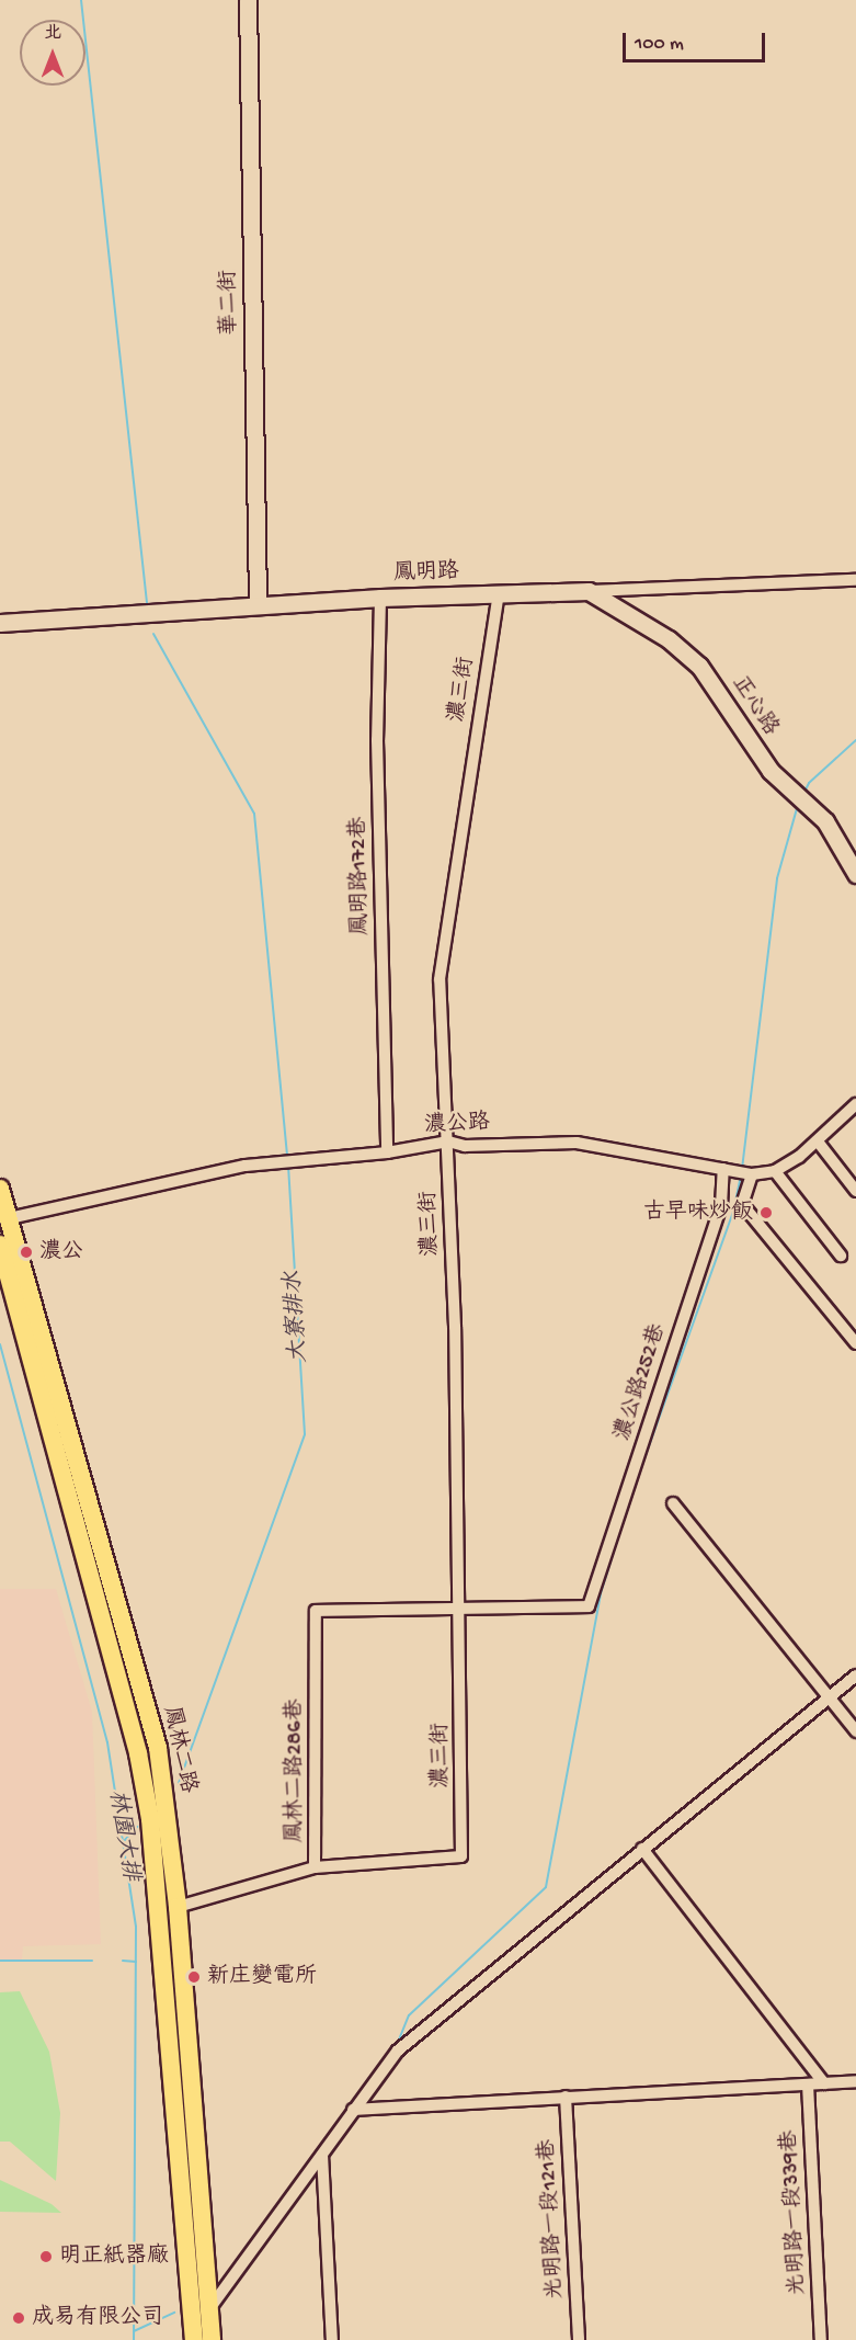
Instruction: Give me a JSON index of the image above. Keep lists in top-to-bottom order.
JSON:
{
  "streets": {
    "main road": ["鳳林二路"],
    "street": [
      "華二街",
      "鳳明路",
      "濃三街",
      "正心路",
      "鳳明路172巷",
      "濃公路",
      "濃公路252巷",
      "鳳林二路286巷",
      "光明路一段339巷",
      "光明路一段121巷"
    ]
  },
  "crossings": [
    ["華二街", "鳳明路"],
    ["鳳明路", "濃三街"],
    ["鳳明路", "正心路"],
    ["鳳明路", "鳳明路172巷"],
    ["濃三街", "濃公路"],
    ["濃三街", "濃公路252巷"],
    ["濃三街", "鳳林二路286巷"],
    ["鳳明路172巷", "濃公路"],
    ["濃公路", "濃公路252巷"],
    ["濃公路", "鳳林二路"],
    ["濃公路252巷", "鳳林二路286巷"],
    ["鳳林二路", "鳳林二路286巷"]
  ],
  "water": ["大寮排水", "林園大排"],
  "places": [
    "古早味炒飯",
    "濃公",
    "新庄變電所",
    "明正紙器廠",
    "成易有限公司"
  ],
  "scale_bar": "100 m",
  "north": "top"
}
